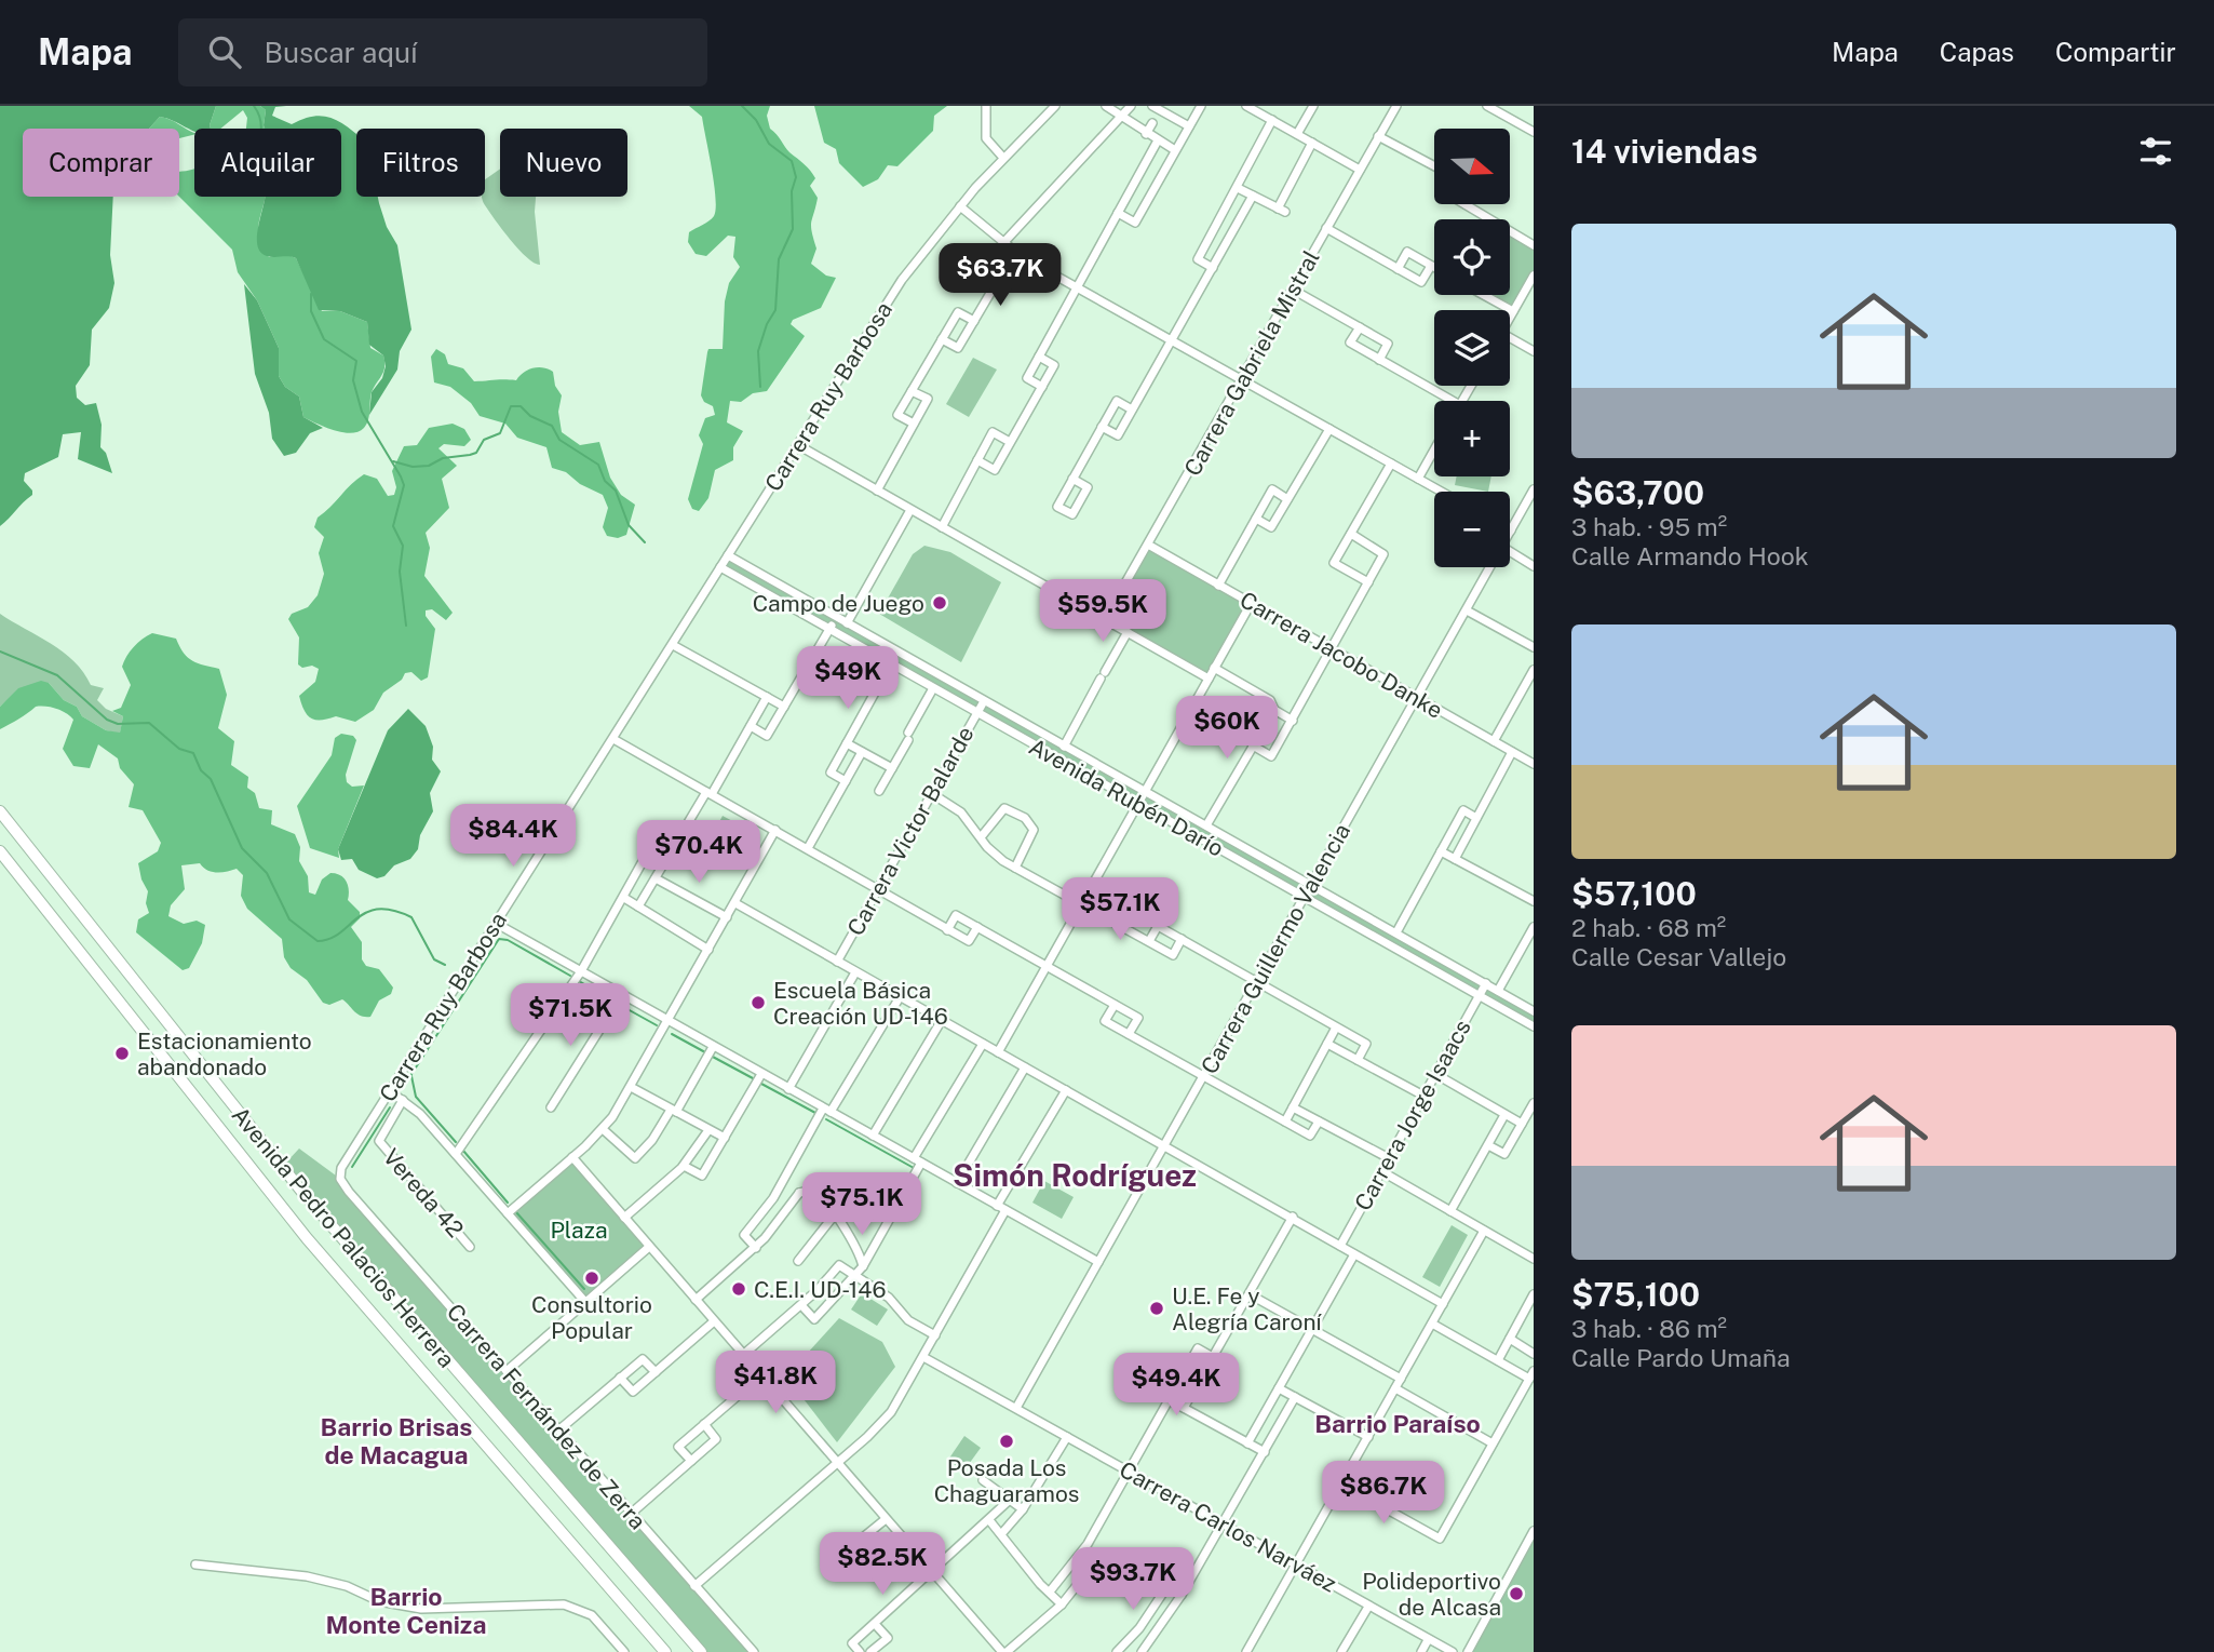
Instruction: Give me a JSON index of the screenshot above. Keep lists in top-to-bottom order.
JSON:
{
  "streets": {
    "main road": ["Avenida Pedro Palacios Herrera"],
    "street": [
      "Carrera Gabriela Mistral",
      "Carrera Ruy Barbosa",
      "Carrera Jacobo Danke",
      "Avenida Rubén Darío",
      "Carrera Victor Balarde",
      "Carrera Guillermo Valencia",
      "Carrera Jorge Isaacs",
      "Vereda 42",
      "Carrera Fernández de Zerra",
      "Carrera Carlos Narváez"
    ]
  },
  "crossings": [
    ["Carrera Gabriela Mistral", "Carrera Jacobo Danke"],
    ["Carrera Ruy Barbosa", "Avenida Rubén Darío"],
    ["Carrera Ruy Barbosa", "Carrera Fernández de Zerra"],
    ["Carrera Jacobo Danke", "Carrera Guillermo Valencia"],
    ["Avenida Rubén Darío", "Carrera Victor Balarde"],
    ["Avenida Rubén Darío", "Carrera Guillermo Valencia"],
    ["Avenida Rubén Darío", "Carrera Jorge Isaacs"],
    ["Carrera Guillermo Valencia", "Carrera Carlos Narváez"]
  ],
  "districts": [
    "Simón Rodríguez",
    "Barrio Paraíso",
    "Barrio Brisas de Macagua",
    "Barrio Monte Ceniza"
  ],
  "parks": ["Plaza"],
  "places": [
    "Campo de Juego",
    "Escuela Básica Creación UD-146",
    "Estacionamiento abandonado",
    "Consultorio Popular",
    "C.E.I. UD-146",
    "U.E. Fe y Alegría Caroní",
    "Posada Los Chaguaramos",
    "Polideportivo de Alcasa"
  ],
  "north": "right",
  "page": {
    "header": "Mapa",
    "search": "Buscar aquí",
    "nav": ["Mapa", "Capas", "Compartir"],
    "heading": "14 viviendas",
    "map_buttons": ["+", "−"],
    "chip": [
      "Comprar",
      "Alquilar",
      "Filtros",
      "Nuevo"
    ],
    "list": [
      {
        "name": "$63,700",
        "note": "3 hab. · 95 m² · Calle Armando Hook"
      },
      {
        "name": "$57,100",
        "note": "2 hab. · 68 m² · Calle Cesar Vallejo"
      },
      {
        "name": "$75,100",
        "note": "3 hab. · 86 m² · Calle Pardo Umaña"
      }
    ],
    "price": [
      "$63.7K",
      "$59.5K",
      "$49K",
      "$60K",
      "$84.4K",
      "$70.4K",
      "$57.1K",
      "$71.5K",
      "$75.1K",
      "$41.8K",
      "$49.4K",
      "$86.7K",
      "$82.5K",
      "$93.7K"
    ]
  }
}
